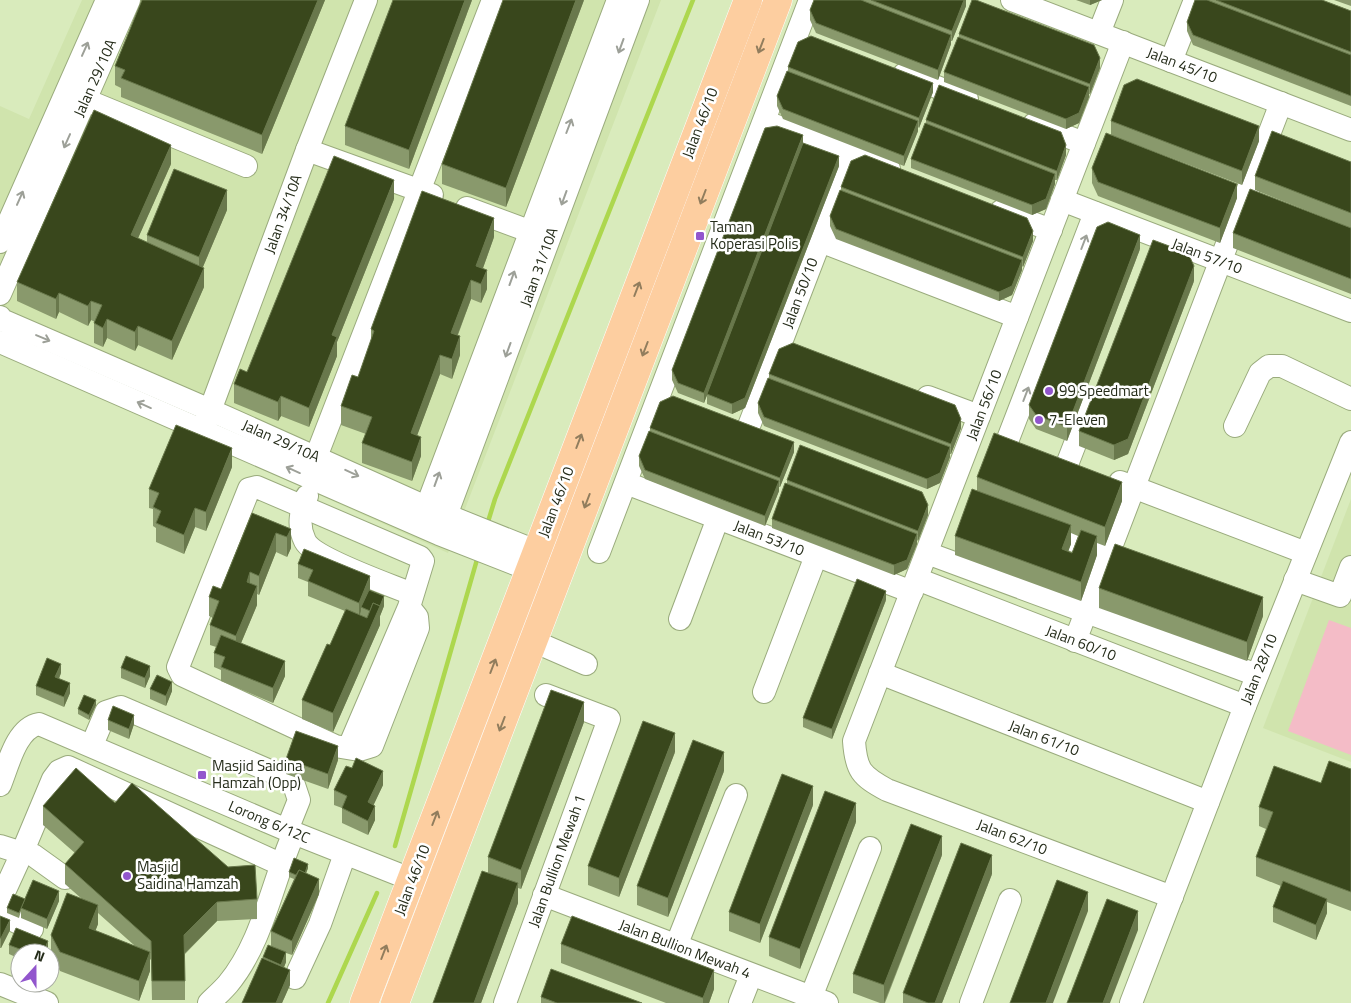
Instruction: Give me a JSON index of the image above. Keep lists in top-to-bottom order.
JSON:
{
  "streets": {
    "main road": ["Jalan 46/10"],
    "street": [
      "Jalan 45/10",
      "Jalan 29/10A",
      "Jalan 34/10A",
      "Jalan 57/10",
      "Jalan 31/10A",
      "Jalan 50/10",
      "Jalan 56/10",
      "Jalan 53/10",
      "Jalan 60/10",
      "Jalan 28/10",
      "Jalan 61/10",
      "Lorong 6/12C",
      "Jalan 62/10",
      "Jalan Bullion Mewah 1",
      "Jalan Bullion Mewah 4"
    ]
  },
  "crossings": [
    ["Jalan 45/10", "Jalan 56/10"],
    ["Jalan 29/10A", "Jalan 46/10"],
    ["Jalan 29/10A", "Jalan 34/10A"],
    ["Jalan 29/10A", "Jalan 31/10A"],
    ["Jalan 46/10", "Lorong 6/12C"],
    ["Jalan 57/10", "Jalan 56/10"],
    ["Jalan 56/10", "Jalan 53/10"],
    ["Jalan 56/10", "Jalan 60/10"],
    ["Jalan 56/10", "Jalan 61/10"],
    ["Jalan 56/10", "Jalan 62/10"],
    ["Jalan 53/10", "Jalan 60/10"],
    ["Jalan 60/10", "Jalan 28/10"],
    ["Jalan 28/10", "Jalan 61/10"],
    ["Jalan 28/10", "Jalan 62/10"],
    ["Jalan Bullion Mewah 1", "Jalan Bullion Mewah 4"]
  ],
  "places": {
    "transit": ["Taman Koperasi Polis", "Masjid Saidina Hamzah (Opp)"],
    "other": ["99 Speedmart", "7-Eleven", "Masjid Saidina Hamzah"]
  },
  "north": "top"
}
